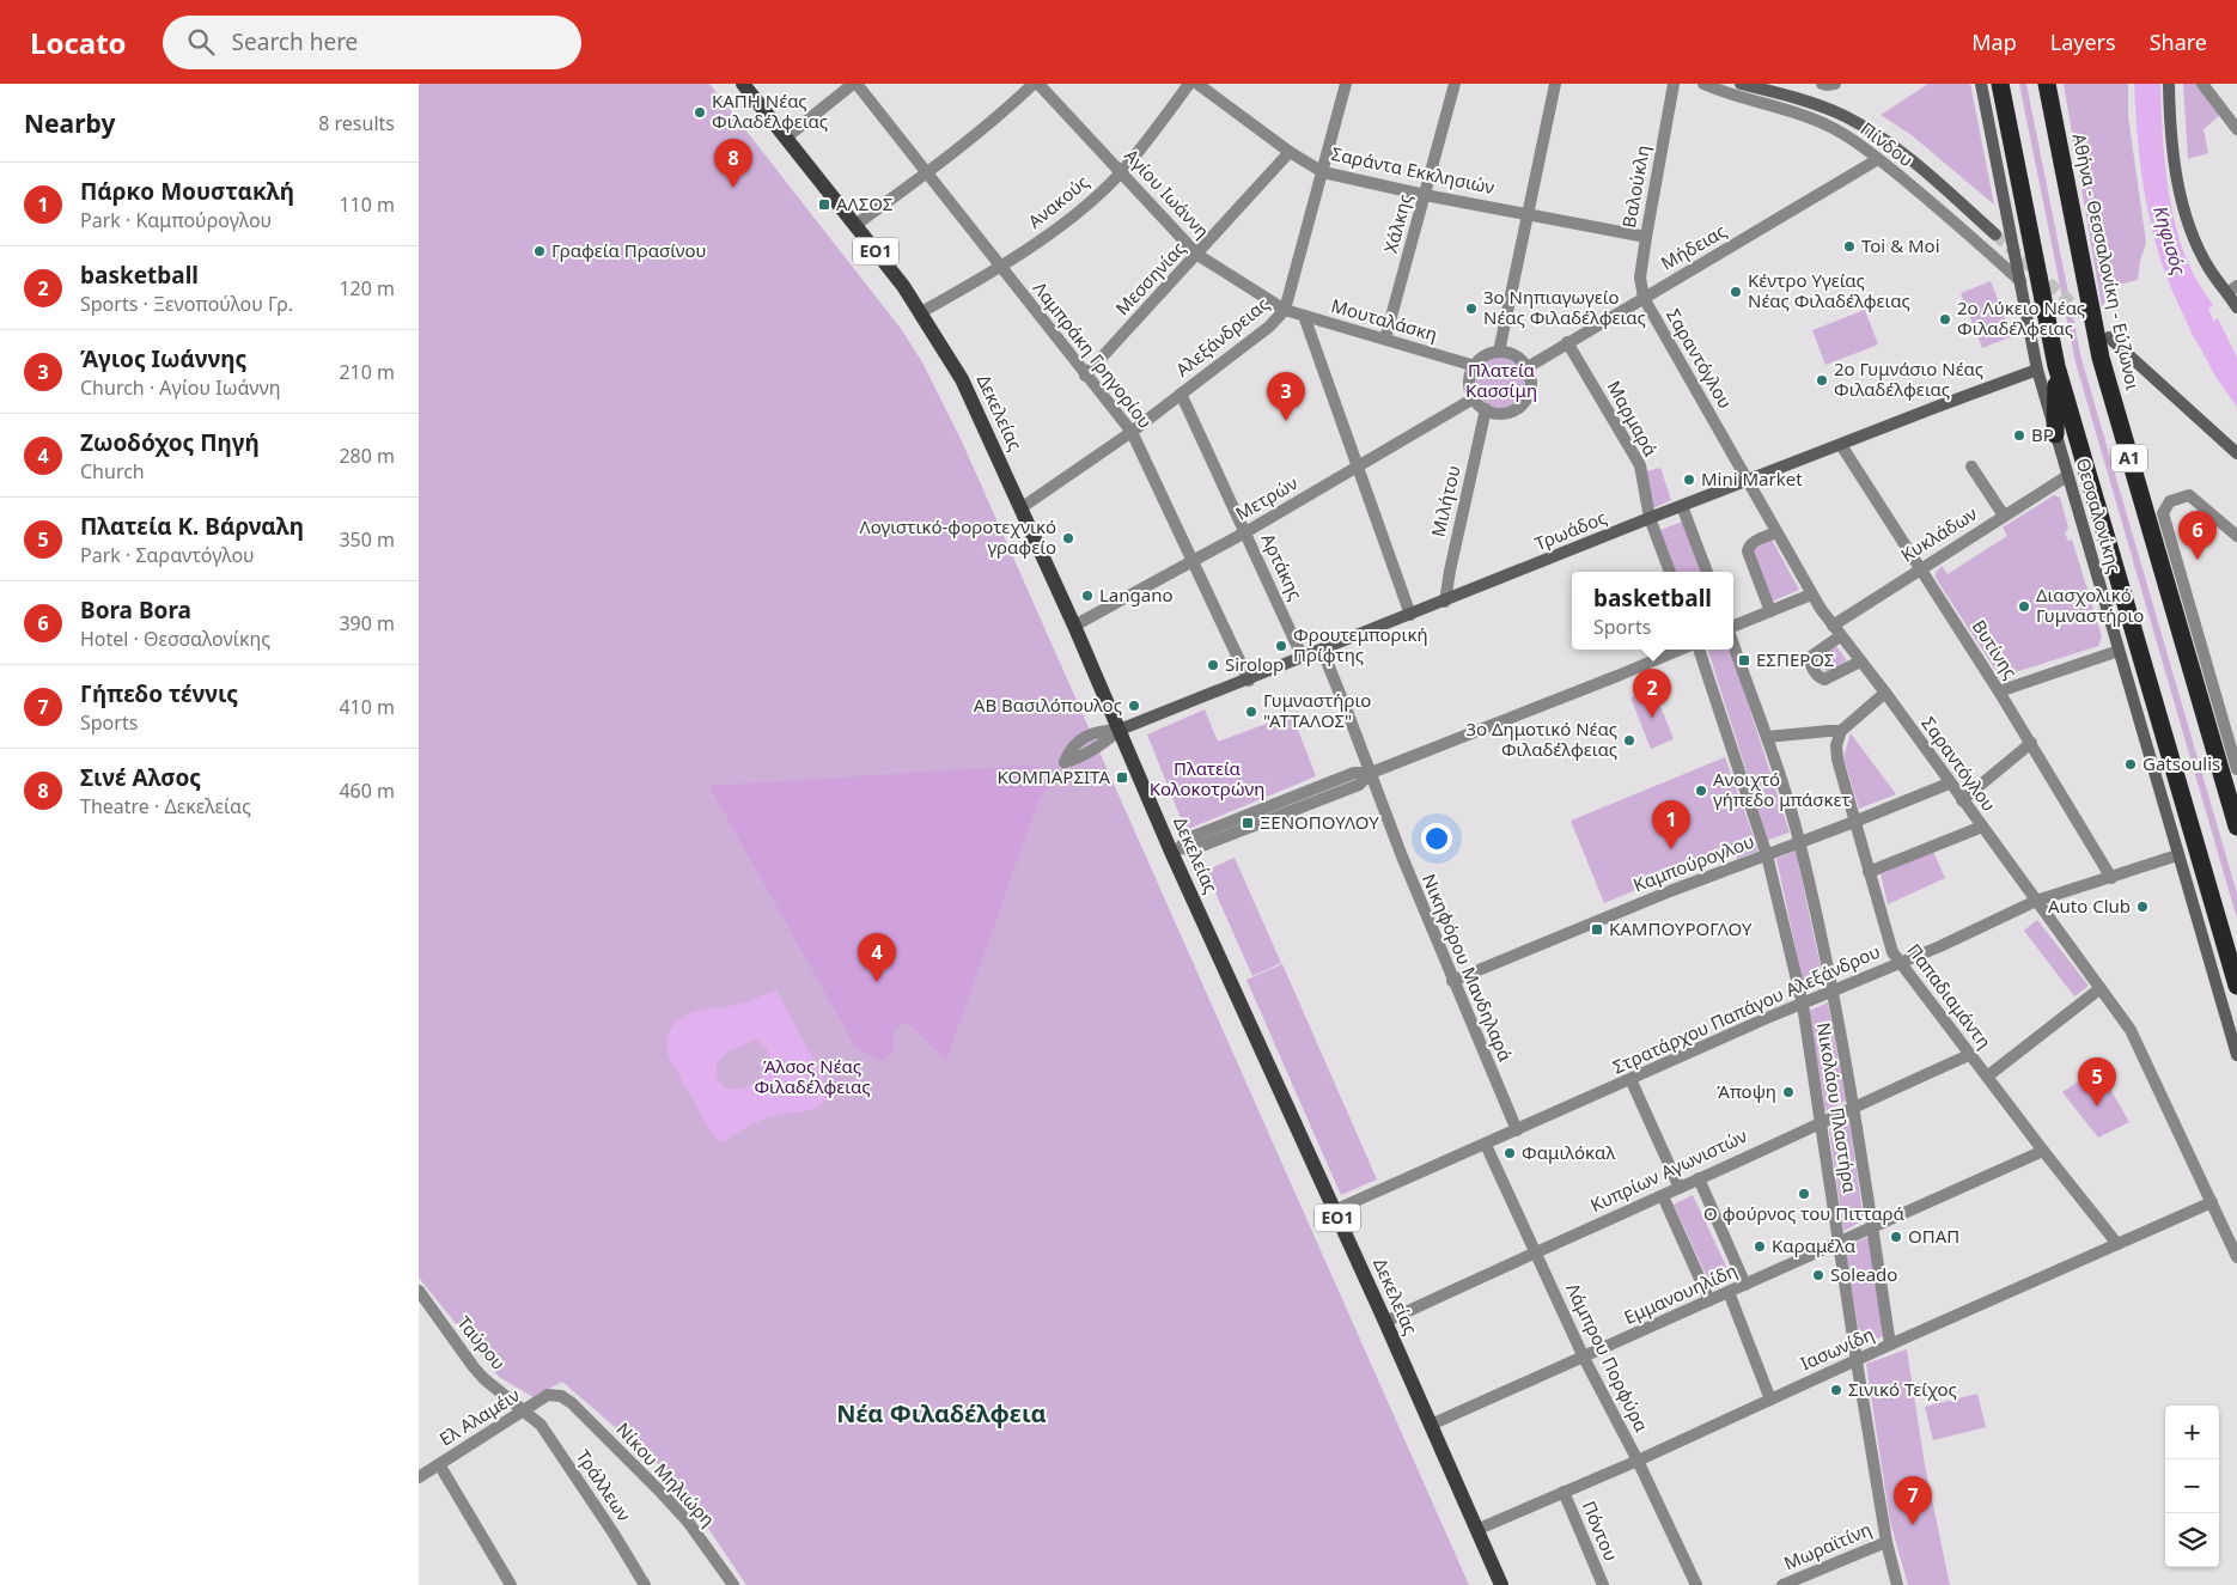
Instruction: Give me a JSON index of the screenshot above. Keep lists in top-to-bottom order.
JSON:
{
  "streets": {
    "highway": ["Αθήνα - Θεσσαλονίκη - Εύζωνοι", "Α1"],
    "main road": ["ΕΟ1", "Δεκελείας"],
    "street": [
      "Πίνδου",
      "Σαράντα Εκκλησιών",
      "Βαλούκλη",
      "Αγίου Ιωάννη",
      "Ανακούς",
      "Χάλκης",
      "Μήδειας",
      "Μεσσηνίας",
      "Μουταλάσκη",
      "Αλεξάνδρειας",
      "Λαμπράκη Γρηγορίου",
      "Σαραντόγλου",
      "Μαρμαρά",
      "Μετρών",
      "Μιλήτου",
      "Θεσσαλονίκης",
      "Τρωάδος",
      "Κυκλάδων",
      "Αρτάκης",
      "Βυτίνης",
      "Καμπούρογλου",
      "Νικηφόρου Μανδηλαρά",
      "Παπαδιαμάντη",
      "Στρατάρχου Παπάγου Αλεξάνδρου",
      "Νικολάου Πλαστήρα",
      "Κυπρίων Αγωνιστών",
      "Εμμανουηλίδη",
      "Ταύρου",
      "Ιασωνίδη",
      "Λάμπρου Πορφύρα",
      "Ελ Αλαμέιν",
      "Νίκου Μηλιώρη",
      "Τράλλεων",
      "Πόντου",
      "Μωραϊτίνη"
    ]
  },
  "crossings": [
    ["Πίνδου", "Μήδειας"],
    ["Πίνδου", "Θεσσαλονίκης"],
    ["Σαράντα Εκκλησιών", "Βαλούκλη"],
    ["Σαράντα Εκκλησιών", "Χάλκης"],
    ["Σαράντα Εκκλησιών", "Μεσσηνίας"],
    ["Σαράντα Εκκλησιών", "Αλεξάνδρειας"],
    ["Βαλούκλη", "Μήδειας"],
    ["Βαλούκλη", "Σαραντόγλου"],
    ["Αγίου Ιωάννη", "Ανακούς"],
    ["Αγίου Ιωάννη", "Μεσσηνίας"],
    ["Αγίου Ιωάννη", "Μουταλάσκη"],
    ["Αγίου Ιωάννη", "Αλεξάνδρειας"],
    ["Ανακούς", "Λαμπράκη Γρηγορίου"],
    ["Ανακούς", "Δεκελείας"],
    ["Χάλκης", "Μουταλάσκη"],
    ["Μήδειας", "Μουταλάσκη"],
    ["Μήδειας", "Σαραντόγλου"],
    ["Μήδειας", "Μαρμαρά"],
    ["Μήδειας", "Μετρών"],
    ["Μήδειας", "Μιλήτου"],
    ["Μεσσηνίας", "Λαμπράκη Γρηγορίου"],
    ["Μουταλάσκη", "Αλεξάνδρειας"],
    ["Μουταλάσκη", "Μετρών"],
    ["Μουταλάσκη", "Μιλήτου"],
    ["Αλεξάνδρειας", "Λαμπράκη Γρηγορίου"],
    ["Αλεξάνδρειας", "Δεκελείας"],
    ["Αλεξάνδρειας", "Αρτάκης"],
    ["Λαμπράκη Γρηγορίου", "Μετρών"],
    ["Λαμπράκη Γρηγορίου", "Τρωάδος"],
    ["Σαραντόγλου", "Τρωάδος"],
    ["Σαραντόγλου", "Κυκλάδων"],
    ["Σαραντόγλου", "Καμπούρογλου"],
    ["Σαραντόγλου", "Στρατάρχου Παπάγου Αλεξάνδρου"],
    ["Σαραντόγλου", "Ιασωνίδη"],
    ["Δεκελείας", "Μετρών"],
    ["Δεκελείας", "Τρωάδος"],
    ["Δεκελείας", "Στρατάρχου Παπάγου Αλεξάνδρου"],
    ["Δεκελείας", "Κυπρίων Αγωνιστών"],
    ["Δεκελείας", "Εμμανουηλίδη"],
    ["Δεκελείας", "Ιασωνίδη"],
    ["Μαρμαρά", "Τρωάδος"],
    ["Μετρών", "Μιλήτου"],
    ["Μετρών", "Αρτάκης"],
    ["Μιλήτου", "Τρωάδος"],
    ["Θεσσαλονίκης", "Τρωάδος"],
    ["Θεσσαλονίκης", "Κυκλάδων"],
    ["Θεσσαλονίκης", "Στρατάρχου Παπάγου Αλεξάνδρου"],
    ["Τρωάδος", "Αρτάκης"],
    ["Τρωάδος", "Βυτίνης"],
    ["Τρωάδος", "Νικηφόρου Μανδηλαρά"],
    ["Κυκλάδων", "Βυτίνης"],
    ["Βυτίνης", "Στρατάρχου Παπάγου Αλεξάνδρου"],
    ["Καμπούρογλου", "Νικηφόρου Μανδηλαρά"],
    ["Καμπούρογλου", "Παπαδιαμάντη"],
    ["Καμπούρογλου", "Νικολάου Πλαστήρα"],
    ["Νικηφόρου Μανδηλαρά", "Στρατάρχου Παπάγου Αλεξάνδρου"],
    ["Παπαδιαμάντη", "Στρατάρχου Παπάγου Αλεξάνδρου"],
    ["Παπαδιαμάντη", "Κυπρίων Αγωνιστών"],
    ["Παπαδιαμάντη", "Εμμανουηλίδη"],
    ["Παπαδιαμάντη", "Ιασωνίδη"],
    ["Στρατάρχου Παπάγου Αλεξάνδρου", "Νικολάου Πλαστήρα"],
    ["Στρατάρχου Παπάγου Αλεξάνδρου", "Λάμπρου Πορφύρα"],
    ["Νικολάου Πλαστήρα", "Κυπρίων Αγωνιστών"],
    ["Νικολάου Πλαστήρα", "Εμμανουηλίδη"],
    ["Νικολάου Πλαστήρα", "Ιασωνίδη"],
    ["Νικολάου Πλαστήρα", "Μωραϊτίνη"],
    ["Κυπρίων Αγωνιστών", "Λάμπρου Πορφύρα"],
    ["Εμμανουηλίδη", "Λάμπρου Πορφύρα"],
    ["Ταύρου", "Ελ Αλαμέιν"],
    ["Ταύρου", "Τράλλεων"],
    ["Ιασωνίδη", "Λάμπρου Πορφύρα"],
    ["Ιασωνίδη", "Πόντου"],
    ["Ελ Αλαμέιν", "Νίκου Μηλιώρη"],
    ["Ελ Αλαμέιν", "Τράλλεων"]
  ],
  "districts": ["Νέα Φιλαδέλφεια"],
  "water": ["Κηφισός"],
  "parks": ["Πλατεία Κασσίμη", "Πλατεία Κολοκοτρώνη", "Άλσος Νέας Φιλαδέλφειας"],
  "places": {
    "other": [
      "ΚΑΠΗ Νέας Φιλαδέλφειας",
      "Toi & Moi",
      "Γραφεία Πρασίνου",
      "Κέντρο Υγείας Νέας Φιλαδέλφειας",
      "3ο Νηπιαγωγείο Νέας Φιλαδέλφειας",
      "2ο Λύκειο Νέας Φιλαδέλφειας",
      "2ο Γυμνάσιο Νέας Φιλαδέλφειας",
      "BP",
      "Mini Market",
      "Λογιστικό-φοροτεχνικό γραφείο",
      "Langano",
      "Διασχολικό Γυμναστήριο",
      "Φρουτεμπορική Πρίφτης",
      "Sirolop",
      "ΑΒ Βασιλόπουλος",
      "Γυμναστήριο \"ΑΤΤΑΛΟΣ\"",
      "3ο Δημοτικό Νέας Φιλαδέλφειας",
      "Gatsoulis",
      "Ανοιχτό γήπεδο μπάσκετ",
      "Auto Club",
      "Άποψη",
      "Φαμιλόκαλ",
      "Ο φούρνος του Πιτταρά",
      "ΟΠΑΠ",
      "Καραμέλα",
      "Soleado",
      "Σινικό Τείχος"
    ],
    "transit": [
      "ΑΛΣΟΣ",
      "ΕΣΠΕΡΟΣ",
      "ΚΟΜΠΑΡΣΙΤΑ",
      "ΞΕΝΟΠΟΥΛΟΥ",
      "ΚΑΜΠΟΥΡΟΓΛΟΥ"
    ]
  },
  "page": {
    "header": "Locato",
    "search": "Search here",
    "nav": ["Map", "Layers", "Share"],
    "heading": ["Nearby", "8 results"],
    "pins": [
      "8",
      "3",
      "6",
      "2",
      "1",
      "4",
      "5",
      "7"
    ],
    "list": [
      {
        "mark": "1",
        "name": "Πάρκο Μουστακλή",
        "note": "Park · Καμπούρογλου",
        "value": "110 m"
      },
      {
        "mark": "2",
        "name": "basketball",
        "note": "Sports · Ξενoπούλου Γρ.",
        "value": "120 m"
      },
      {
        "mark": "3",
        "name": "Άγιος Ιωάννης",
        "note": "Church · Αγίου Ιωάννη",
        "value": "210 m"
      },
      {
        "mark": "4",
        "name": "Ζωοδόχος Πηγή",
        "note": "Church",
        "value": "280 m"
      },
      {
        "mark": "5",
        "name": "Πλατεία Κ. Βάρναλη",
        "note": "Park · Σαραντόγλου",
        "value": "350 m"
      },
      {
        "mark": "6",
        "name": "Bora Bora",
        "note": "Hotel · Θεσσαλονίκης",
        "value": "390 m"
      },
      {
        "mark": "7",
        "name": "Γήπεδο τέννις",
        "note": "Sports",
        "value": "410 m"
      },
      {
        "mark": "8",
        "name": "Σινέ Αλσος",
        "note": "Theatre · Δεκελείας",
        "value": "460 m"
      }
    ],
    "popup": ["basketball", "Sports"],
    "map_buttons": ["+", "−"]
  }
}
